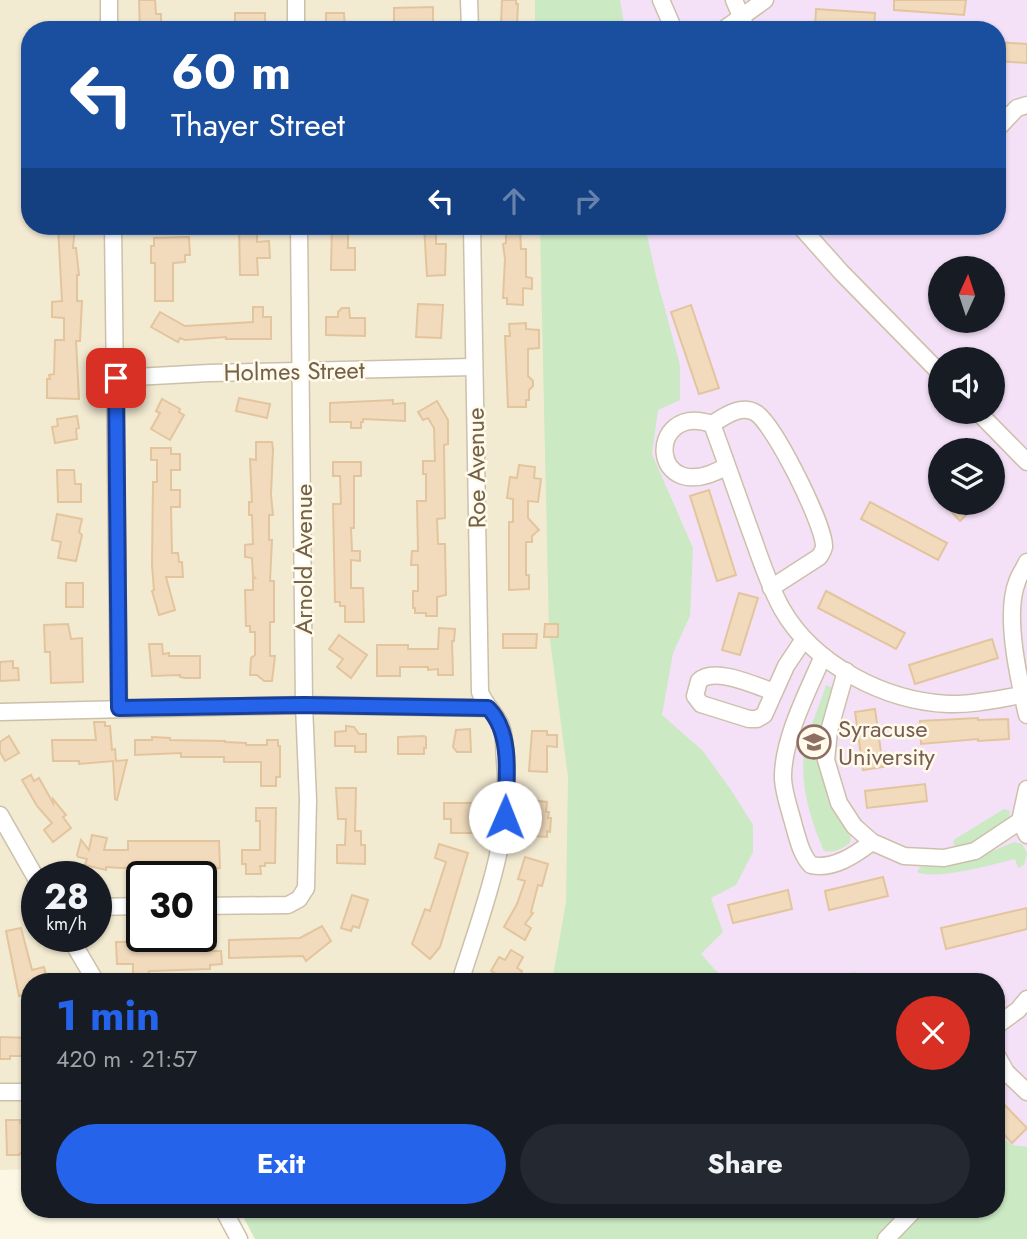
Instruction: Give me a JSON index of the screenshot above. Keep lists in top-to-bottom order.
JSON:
{
  "streets": {
    "street": ["Holmes Street", "Roe Avenue", "Arnold Avenue"]
  },
  "crossings": [
    ["Holmes Street", "Roe Avenue"],
    ["Holmes Street", "Arnold Avenue"]
  ],
  "places": {
    "school or university": ["Syracuse University"]
  },
  "north": "top",
  "page": {
    "turn": ["60 m", "Thayer Street"],
    "speed": "28 km/h",
    "limit": "30",
    "heading": ["1 min", "420 m · 21:57"],
    "buttons": ["Exit", "Share"]
  }
}
